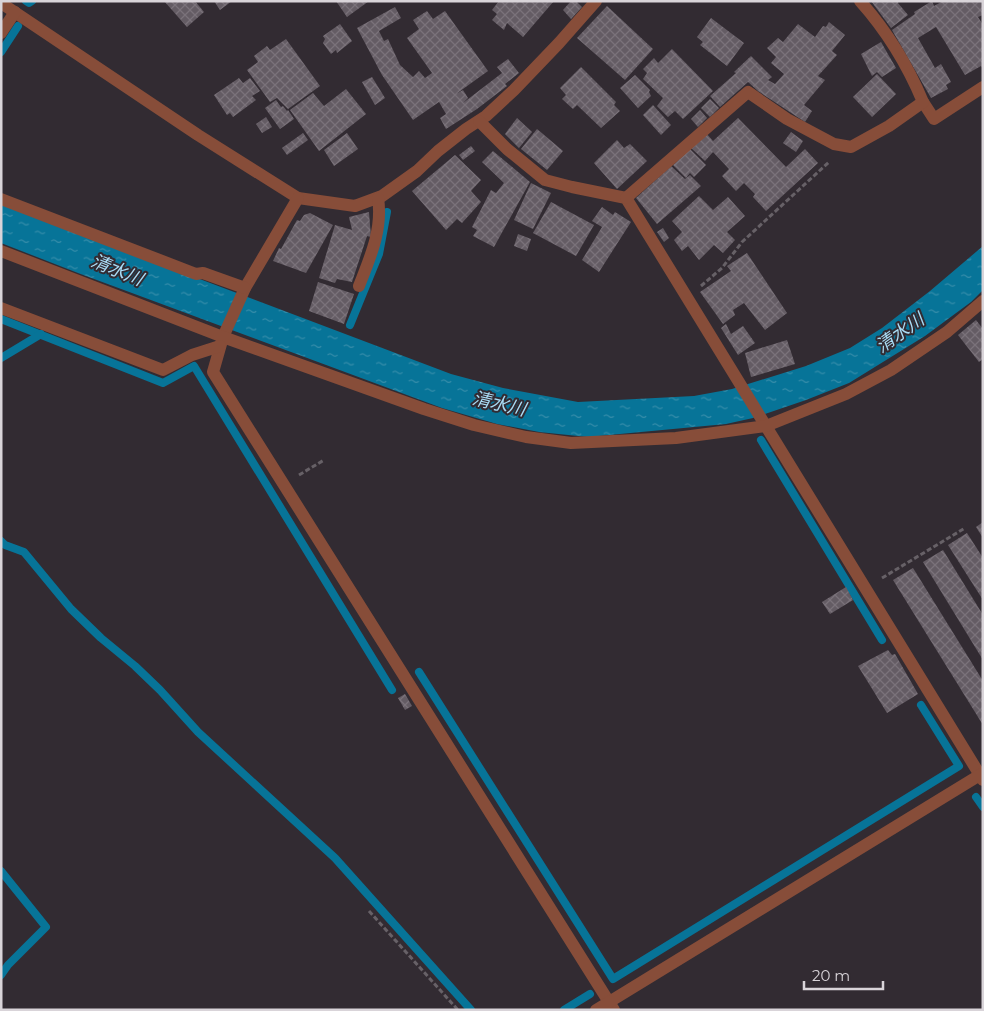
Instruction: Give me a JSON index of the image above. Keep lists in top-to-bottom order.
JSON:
{
  "water": ["清水川"],
  "scale_bar": "20 m"
}
